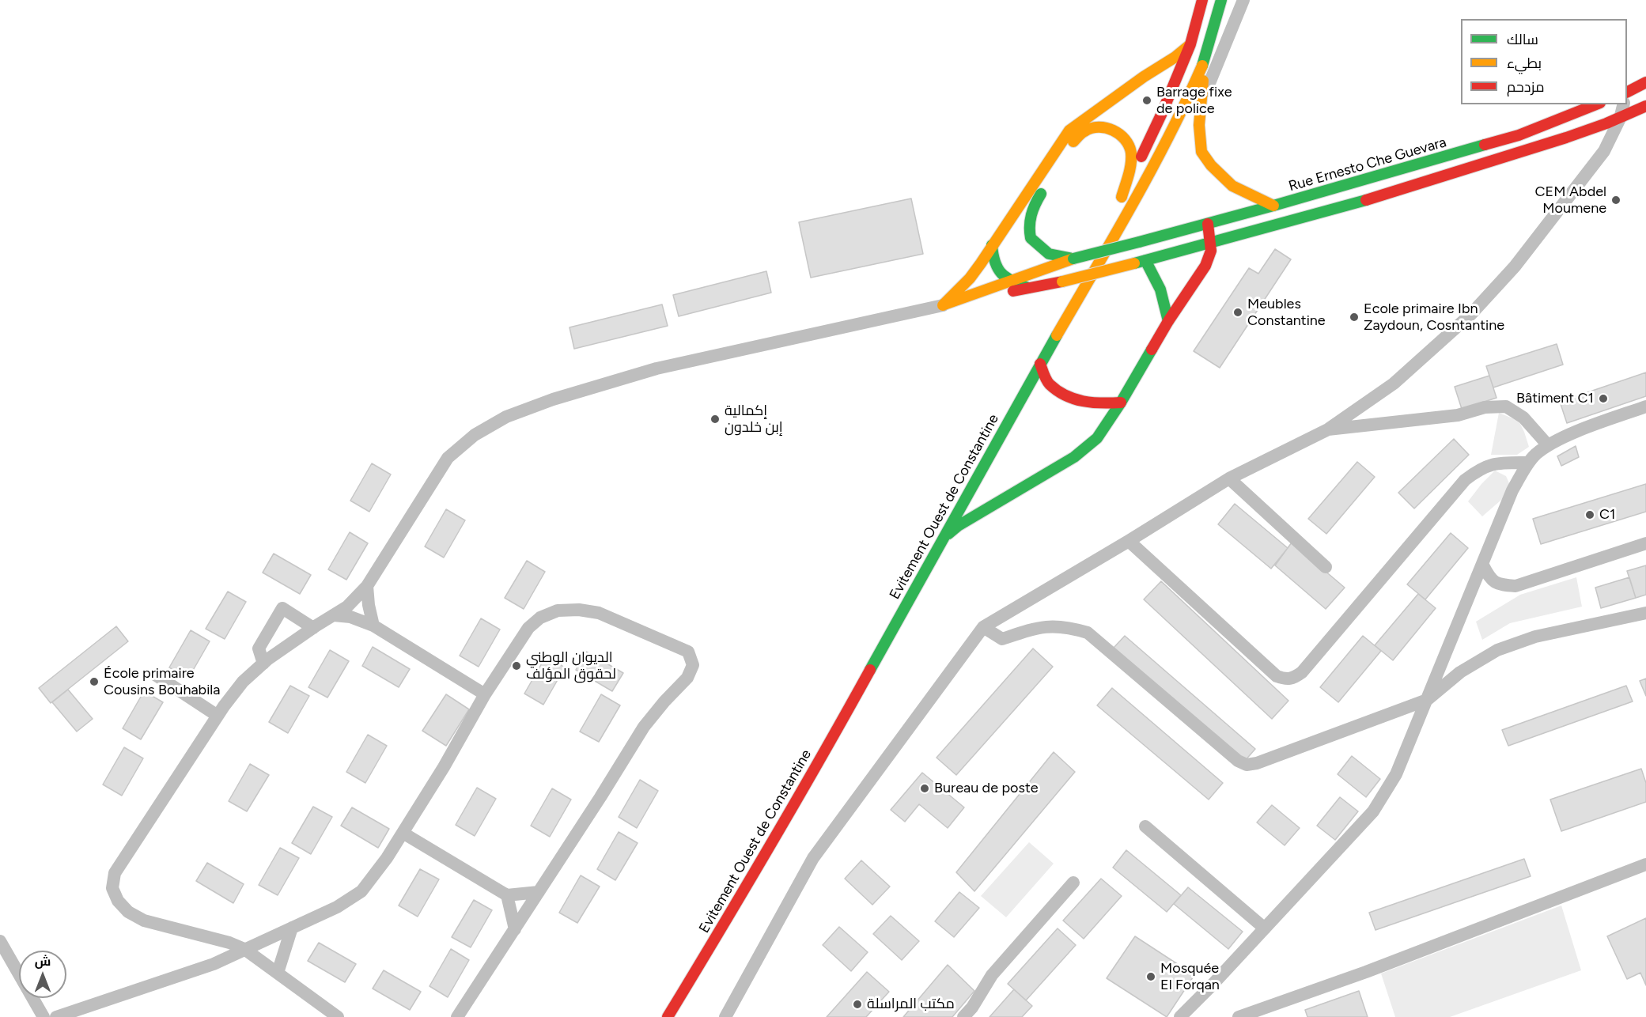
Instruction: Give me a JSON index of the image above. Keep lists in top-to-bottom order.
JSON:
{
  "streets": {
    "main road": ["Rue Ernesto Che Guevara", "Evitement Ouest de Constantine"]
  },
  "places": [
    "Barrage fixe de police",
    "CEM Abdel Moumene",
    "Meubles Constantine",
    "Ecole primaire Ibn Zaydoun, Cosntantine",
    "Bâtiment C1",
    "إكمالية إبن خلدون",
    "C1",
    "الديوان الوطني لحقوق المؤلف",
    "École primaire Cousins Bouhabila",
    "Bureau de poste",
    "Mosquée El Forqan",
    "مكتب المراسلة"
  ],
  "legend": ["سالك", "بطيء", "مزدحم"],
  "north": "top"
}
